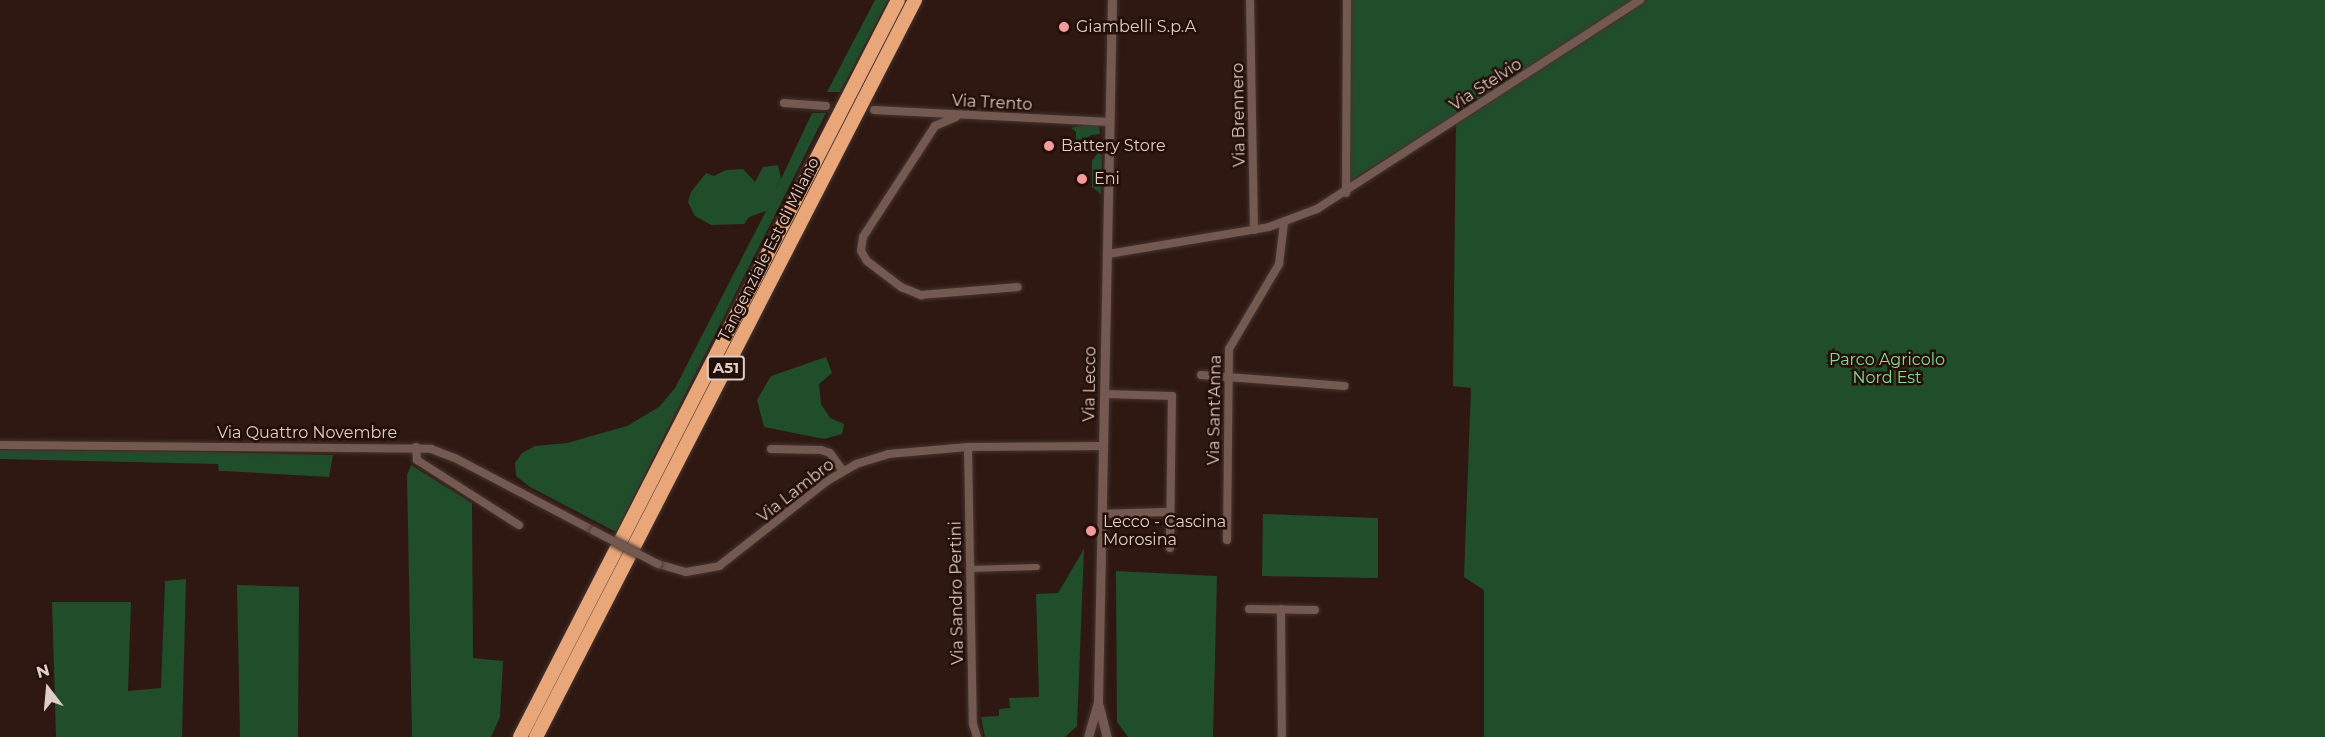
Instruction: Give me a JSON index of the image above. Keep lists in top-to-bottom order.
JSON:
{
  "streets": {
    "highway": ["Tangenziale Est di Milano", "A51"],
    "street": [
      "Via Stelvio",
      "Via Trento",
      "Via Brennero",
      "Via Lecco",
      "Via Sant'Anna",
      "Via Quattro Novembre",
      "Via Lambro",
      "Via Sandro Pertini"
    ]
  },
  "crossings": [
    ["Via Stelvio", "Via Brennero"],
    ["Via Stelvio", "Via Lecco"],
    ["Via Stelvio", "Via Sant'Anna"],
    ["Via Lecco", "Via Lambro"],
    ["Via Quattro Novembre", "Via Lambro"],
    ["Via Lambro", "Via Sandro Pertini"]
  ],
  "parks": ["Parco Agricolo Nord Est"],
  "places": [
    "Giambelli S.p.A",
    "Battery Store",
    "Eni",
    "Lecco - Cascina Morosina"
  ],
  "north": "top"
}
